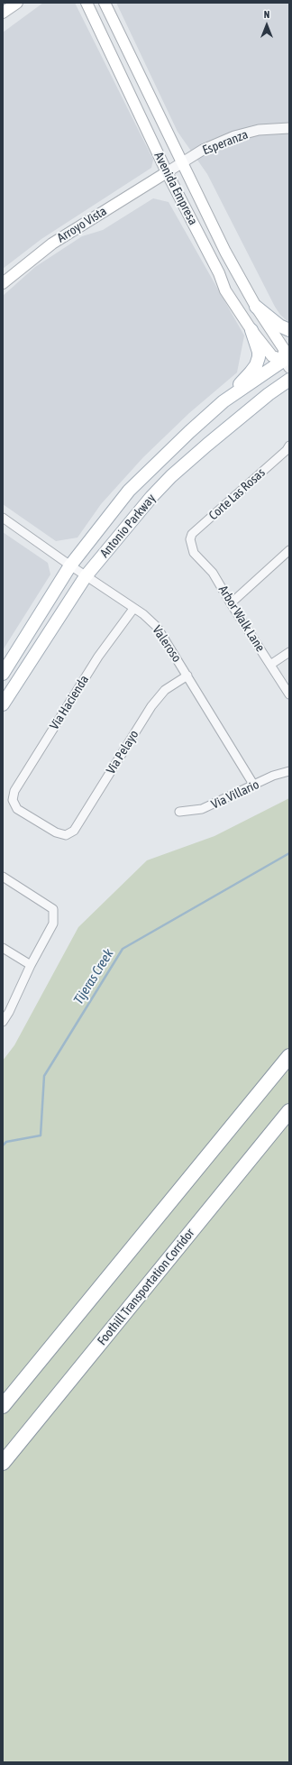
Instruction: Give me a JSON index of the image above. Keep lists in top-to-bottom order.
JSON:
{
  "streets": {
    "highway": ["Foothill Transportation Corridor"],
    "main road": ["Avenida Empresa", "Arroyo Vista", "Antonio Parkway"],
    "street": [
      "Esperanza",
      "Corte Las Rosas",
      "Arbor Walk Lane",
      "Valeroso",
      "Via Hacienda",
      "Via Pelayo",
      "Via Villario"
    ]
  },
  "crossings": [
    ["Esperanza", "Avenida Empresa"],
    ["Esperanza", "Arroyo Vista"],
    ["Avenida Empresa", "Arroyo Vista"],
    ["Avenida Empresa", "Antonio Parkway"],
    ["Corte Las Rosas", "Arbor Walk Lane"],
    ["Antonio Parkway", "Valeroso"],
    ["Valeroso", "Via Hacienda"],
    ["Valeroso", "Via Pelayo"],
    ["Valeroso", "Via Villario"],
    ["Via Hacienda", "Via Pelayo"]
  ],
  "water": ["Tijeras Creek"],
  "north": "top"
}
